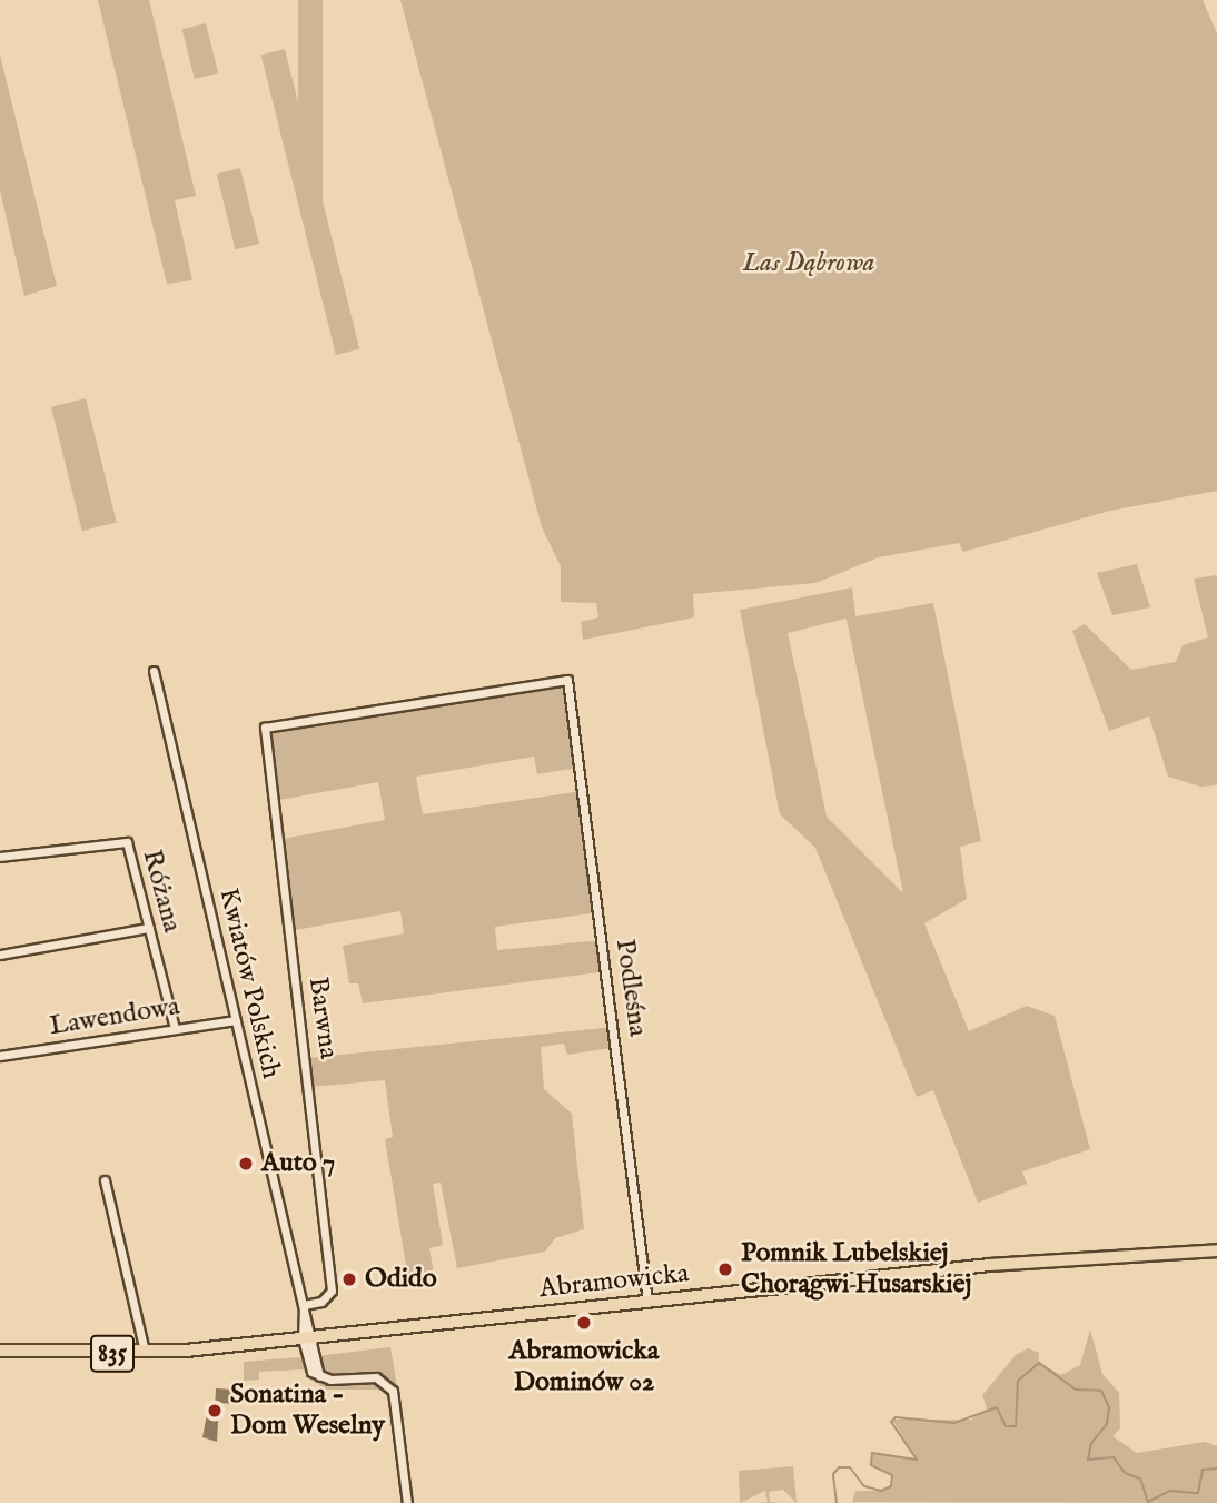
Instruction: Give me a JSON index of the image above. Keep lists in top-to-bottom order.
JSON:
{
  "streets": {
    "main road": ["Abramowicka", "835"],
    "street": [
      "Różana",
      "Kwiatów Polskich",
      "Podleśna",
      "Lawendowa",
      "Barwna"
    ]
  },
  "crossings": [
    ["Różana", "Lawendowa"],
    ["Kwiatów Polskich", "Lawendowa"],
    ["Kwiatów Polskich", "Barwna"],
    ["Kwiatów Polskich", "Abramowicka"],
    ["Kwiatów Polskich", "835"],
    ["Podleśna", "Barwna"],
    ["Podleśna", "Abramowicka"],
    ["Abramowicka", "835"]
  ],
  "parks": ["Las Dąbrowa"],
  "places": [
    "Auto 7",
    "Pomnik Lubelskiej Chorągwi Husarskiej",
    "Odido",
    "Abramowicka Dominów 02",
    "Sonatina - Dom Weselny"
  ]
}
